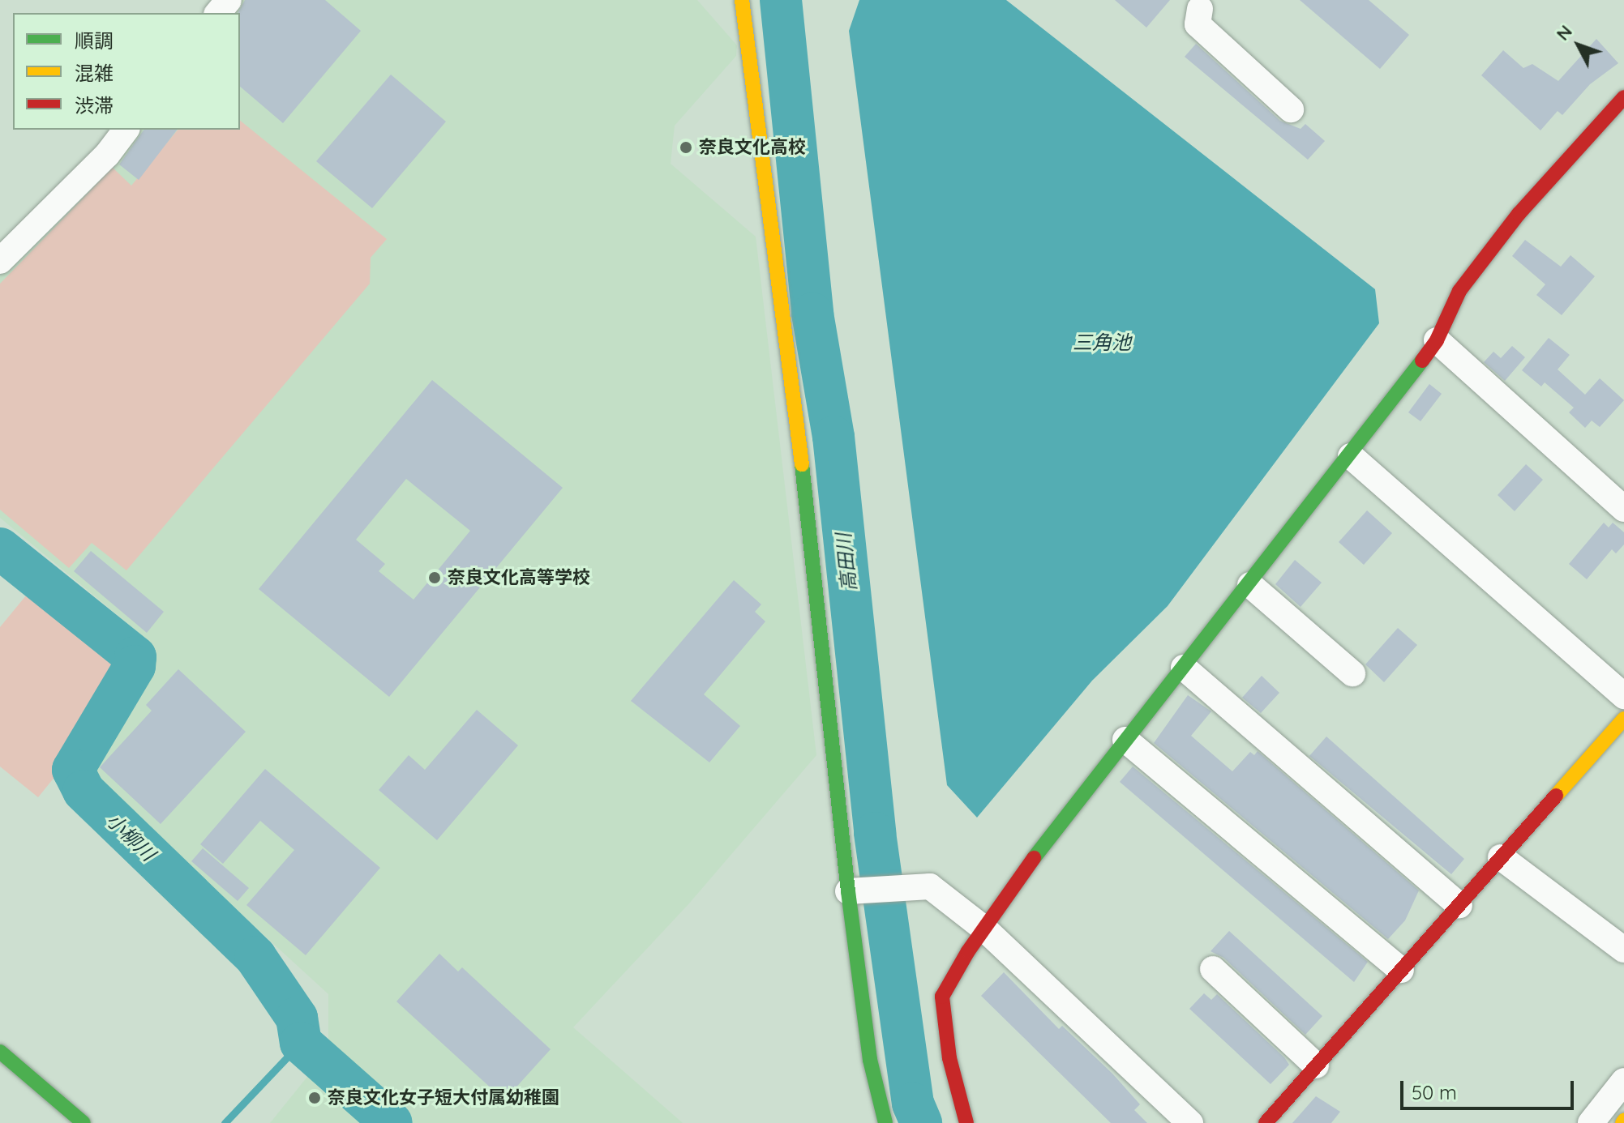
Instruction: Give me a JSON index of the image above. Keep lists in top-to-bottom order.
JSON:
{
  "water": ["三角池", "高田川", "小柳川"],
  "places": ["奈良文化高校", "奈良文化高等学校", "奈良文化女子短大付属幼稚園"],
  "legend": ["順調", "混雑", "渋滞"],
  "scale_bar": "50 m",
  "north": "top left"
}
